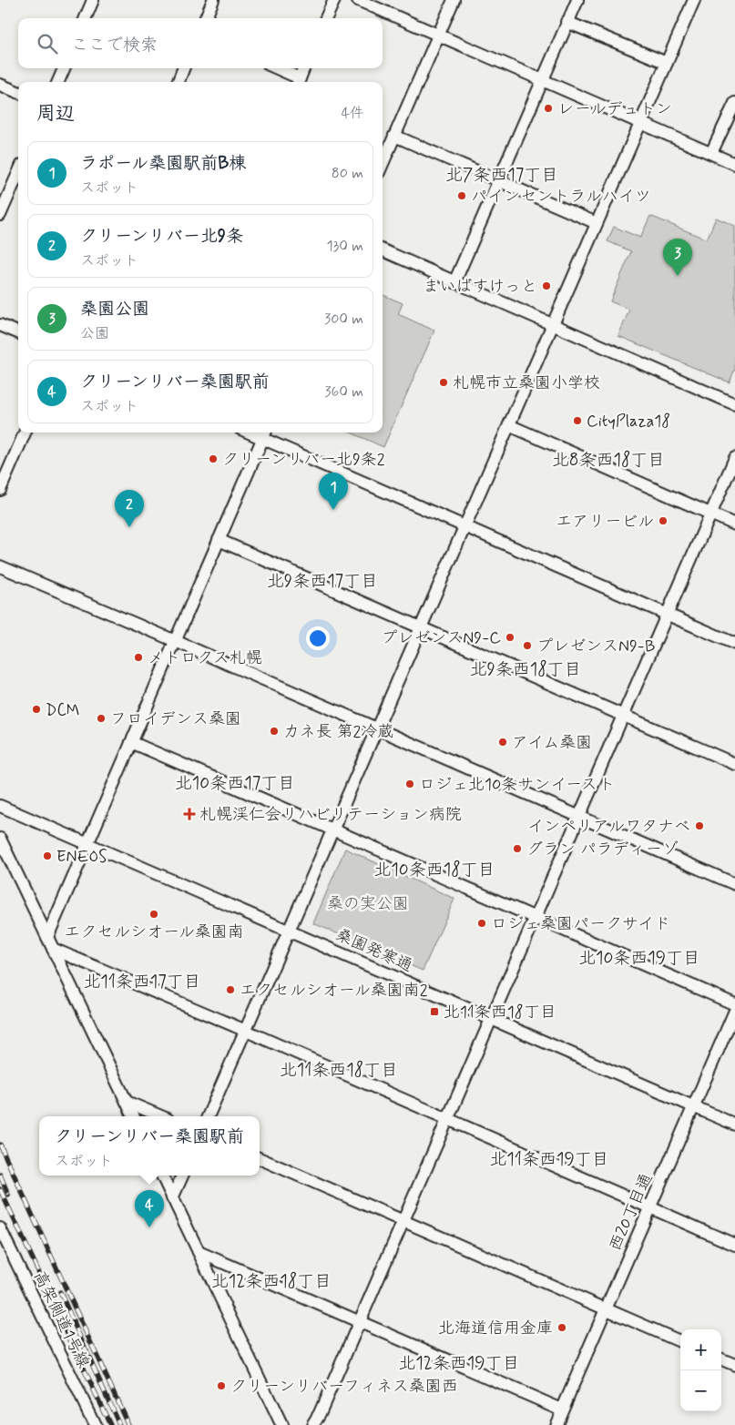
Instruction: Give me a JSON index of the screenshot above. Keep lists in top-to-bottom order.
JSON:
{
  "streets": {
    "street": ["桑園発寒通", "西20丁目通", "高架側道1号線"]
  },
  "crossings": [
    ["桑園発寒通", "西20丁目通"]
  ],
  "districts": [
    "北7条西17丁目",
    "北8条西18丁目",
    "北9条西17丁目",
    "北9条西18丁目",
    "北10条西17丁目",
    "北10条西18丁目",
    "北10条西19丁目",
    "北11条西17丁目",
    "北11条西18丁目",
    "北11条西19丁目",
    "北12条西18丁目",
    "北12条西19丁目"
  ],
  "parks": ["桑の実公園"],
  "places": {
    "other": [
      "レールデュトン",
      "パインセントラルハイツ",
      "まいばすけっと",
      "札幌市立桑園小学校",
      "CityPlaza18",
      "クリーンリバー北9条2",
      "エアリービル",
      "プレゼンスN9-C",
      "プレゼンスN9-B",
      "メトロクス札幌",
      "DCM",
      "フロイデンス桑園",
      "カネ長 第2冷蔵",
      "アイム桑園",
      "ロジェ北10条サンイースト",
      "インペリアルワタナベ",
      "グラン パラディーゾ",
      "ENEOS",
      "エクセルシオール桑園南",
      "ロジェ桑園パークサイド",
      "エクセルシオール桑園南2",
      "北海道信用金庫",
      "クリーンリバーフィネス桑園西"
    ],
    "health": ["札幌渓仁会リハビリテーション病院"],
    "transit": ["北11条西18丁目"]
  },
  "page": {
    "search": "ここで検索",
    "heading": ["周辺", "4件"],
    "list": [
      {
        "mark": "1",
        "name": "ラポール桑園駅前B棟",
        "note": "スポット",
        "value": "80 m"
      },
      {
        "mark": "2",
        "name": "クリーンリバー北9条",
        "note": "スポット",
        "value": "130 m"
      },
      {
        "mark": "3",
        "name": "桑園公園",
        "note": "公園",
        "value": "300 m"
      },
      {
        "mark": "4",
        "name": "クリーンリバー桑園駅前",
        "note": "スポット",
        "value": "360 m"
      }
    ],
    "pins": [
      "3",
      "1",
      "2",
      "4"
    ],
    "popup": ["クリーンリバー桑園駅前", "スポット"],
    "map_buttons": ["+", "−"]
  }
}
